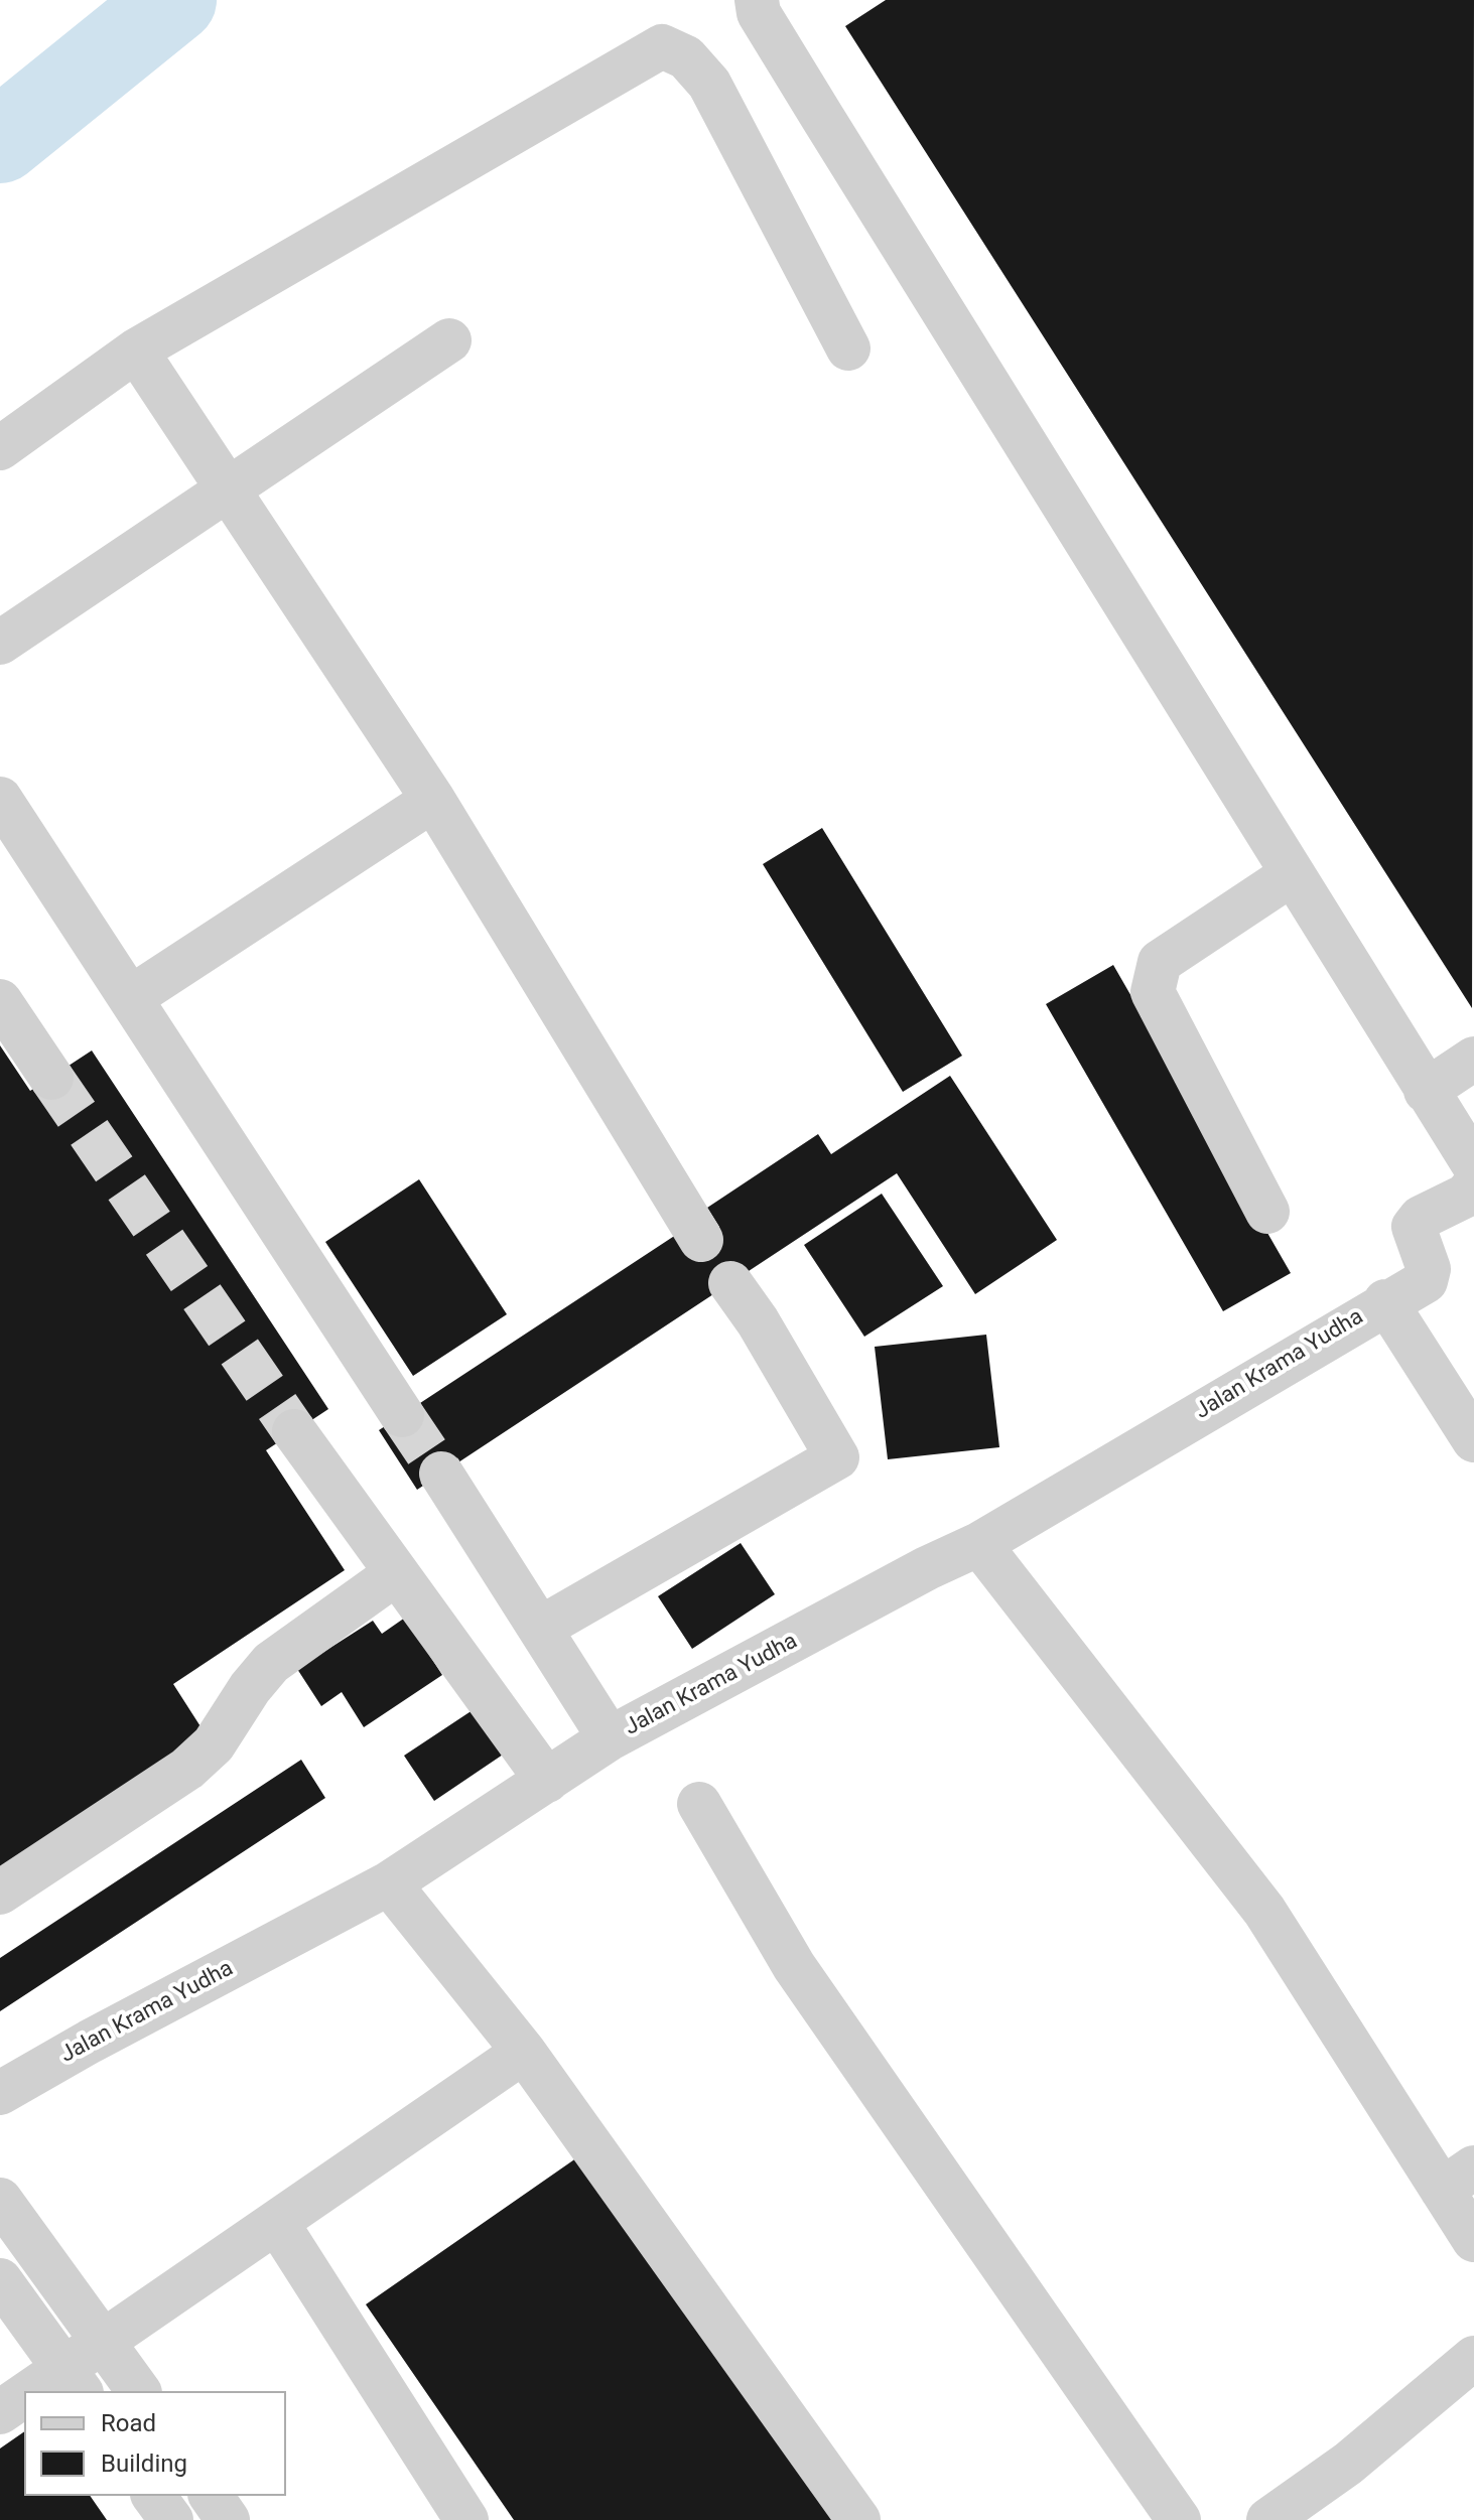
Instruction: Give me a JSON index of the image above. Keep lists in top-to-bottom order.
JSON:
{
  "streets": {
    "lane": ["Jalan Krama Yudha"]
  },
  "legend": ["Road", "Building"]
}
